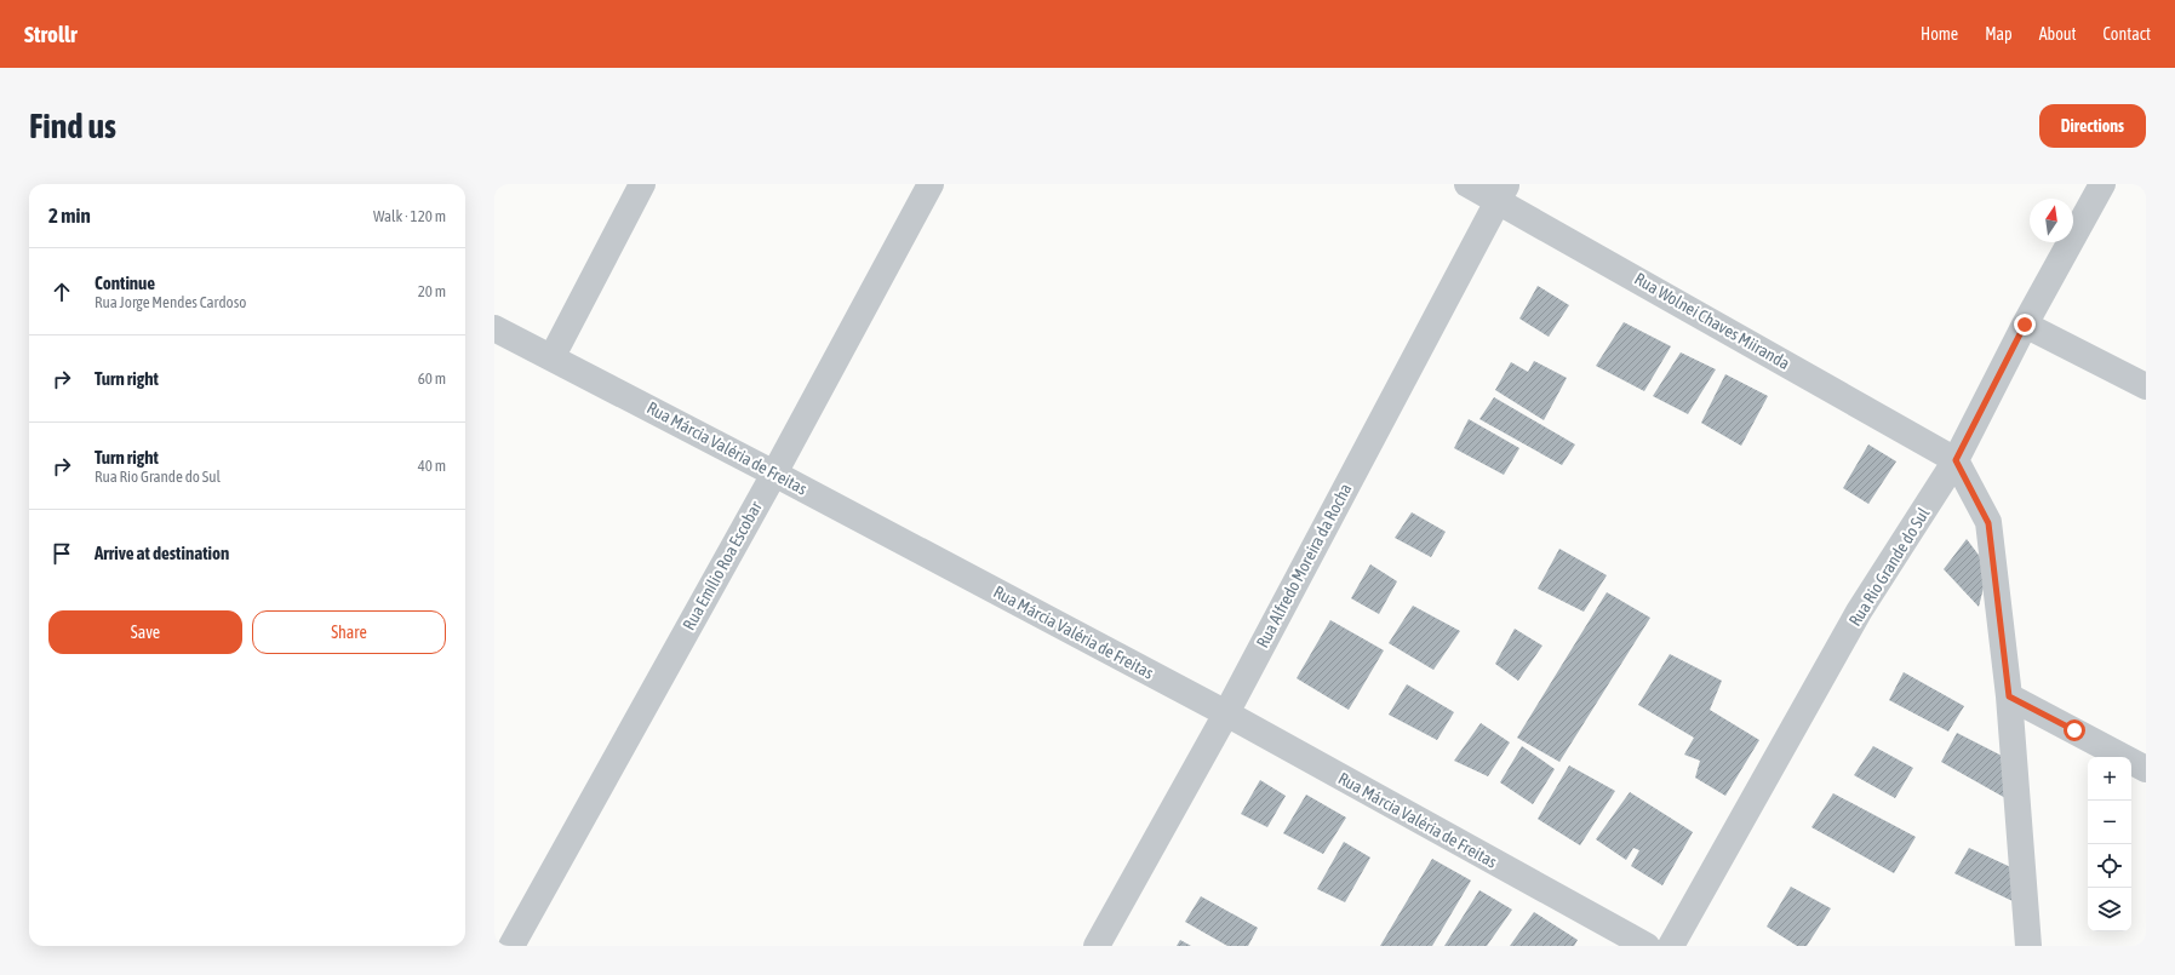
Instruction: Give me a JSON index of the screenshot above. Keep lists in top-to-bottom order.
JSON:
{
  "streets": {
    "street": [
      "Rua Wolnei Chaves Miiranda",
      "Rua Márcia Valéria de Freitas",
      "Rua Emílio Roa Escobar",
      "Rua Alfredo Moreira da Rocha",
      "Rua Rio Grande do Sul"
    ]
  },
  "crossings": [
    ["Rua Wolnei Chaves Miiranda", "Rua Alfredo Moreira da Rocha"],
    ["Rua Wolnei Chaves Miiranda", "Rua Rio Grande do Sul"],
    ["Rua Márcia Valéria de Freitas", "Rua Emílio Roa Escobar"],
    ["Rua Márcia Valéria de Freitas", "Rua Alfredo Moreira da Rocha"]
  ],
  "north": "top",
  "page": {
    "header": "Strollr",
    "nav": [
      "Home",
      "Map",
      "About",
      "Contact"
    ],
    "buttons": [
      "Directions",
      ["Save", "Share"]
    ],
    "title": "Find us",
    "heading": ["2 min", "Walk · 120 m"],
    "list": [
      ["Continue", "Rua Jorge Mendes Cardoso", "20 m"],
      ["Turn right", "60 m"],
      ["Turn right", "Rua Rio Grande do Sul", "40 m"],
      "Arrive at destination"
    ],
    "map_buttons": ["+", "−"]
  }
}
